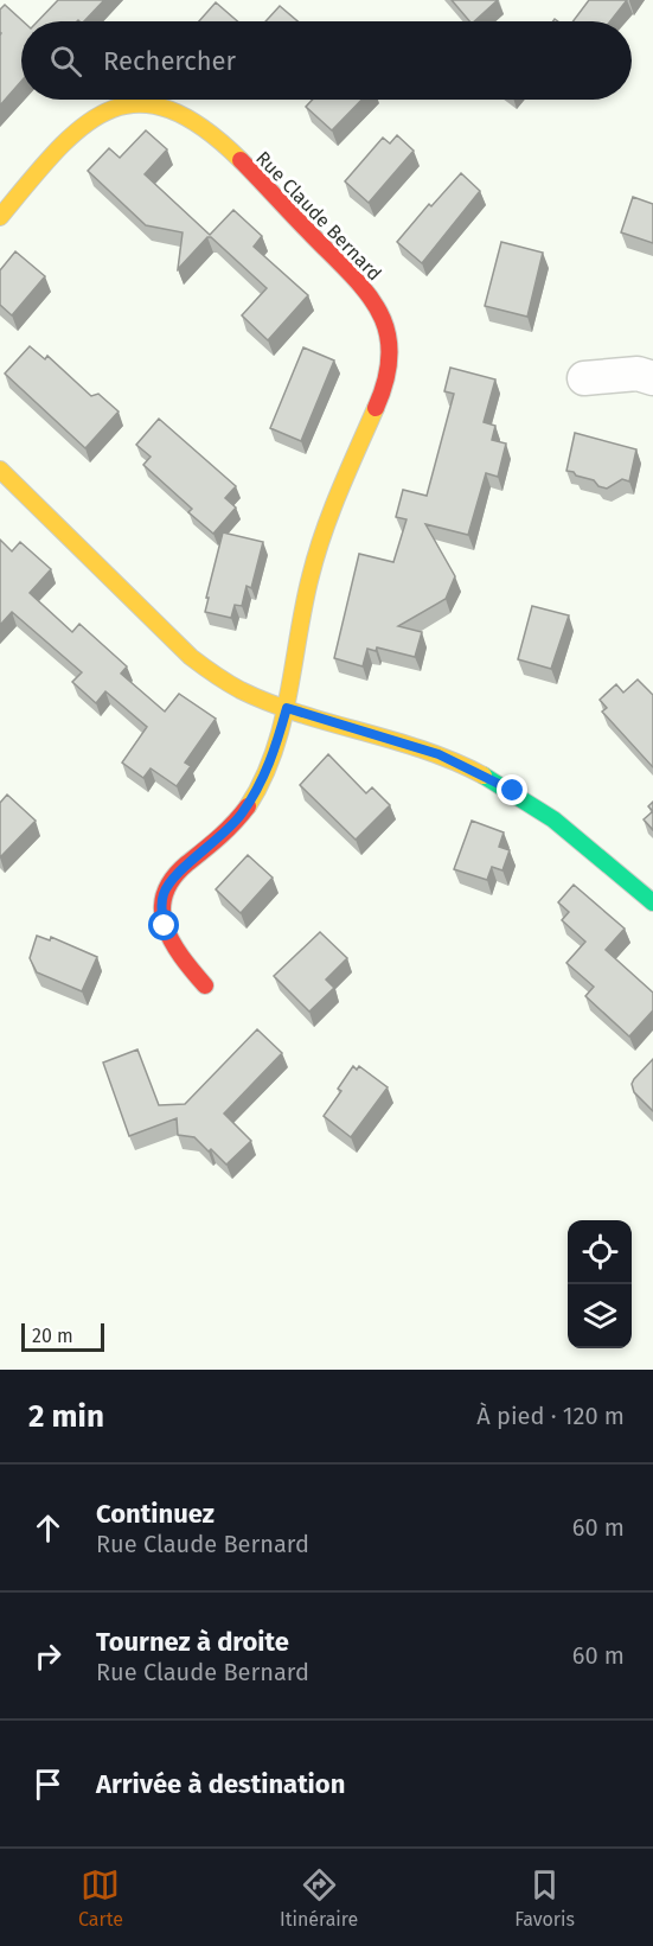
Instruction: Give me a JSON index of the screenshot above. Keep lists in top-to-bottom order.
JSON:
{
  "streets": {
    "street": ["Rue Claude Bernard"]
  },
  "scale_bar": "20 m",
  "page": {
    "search": "Rechercher",
    "scale": "20 m",
    "heading": ["2 min", "À pied · 120 m"],
    "list": [
      ["Continuez", "Rue Claude Bernard", "60 m"],
      ["Tournez à droite", "Rue Claude Bernard", "60 m"],
      "Arrivée à destination"
    ],
    "nav": ["Carte", "Itinéraire", "Favoris"]
  }
}
